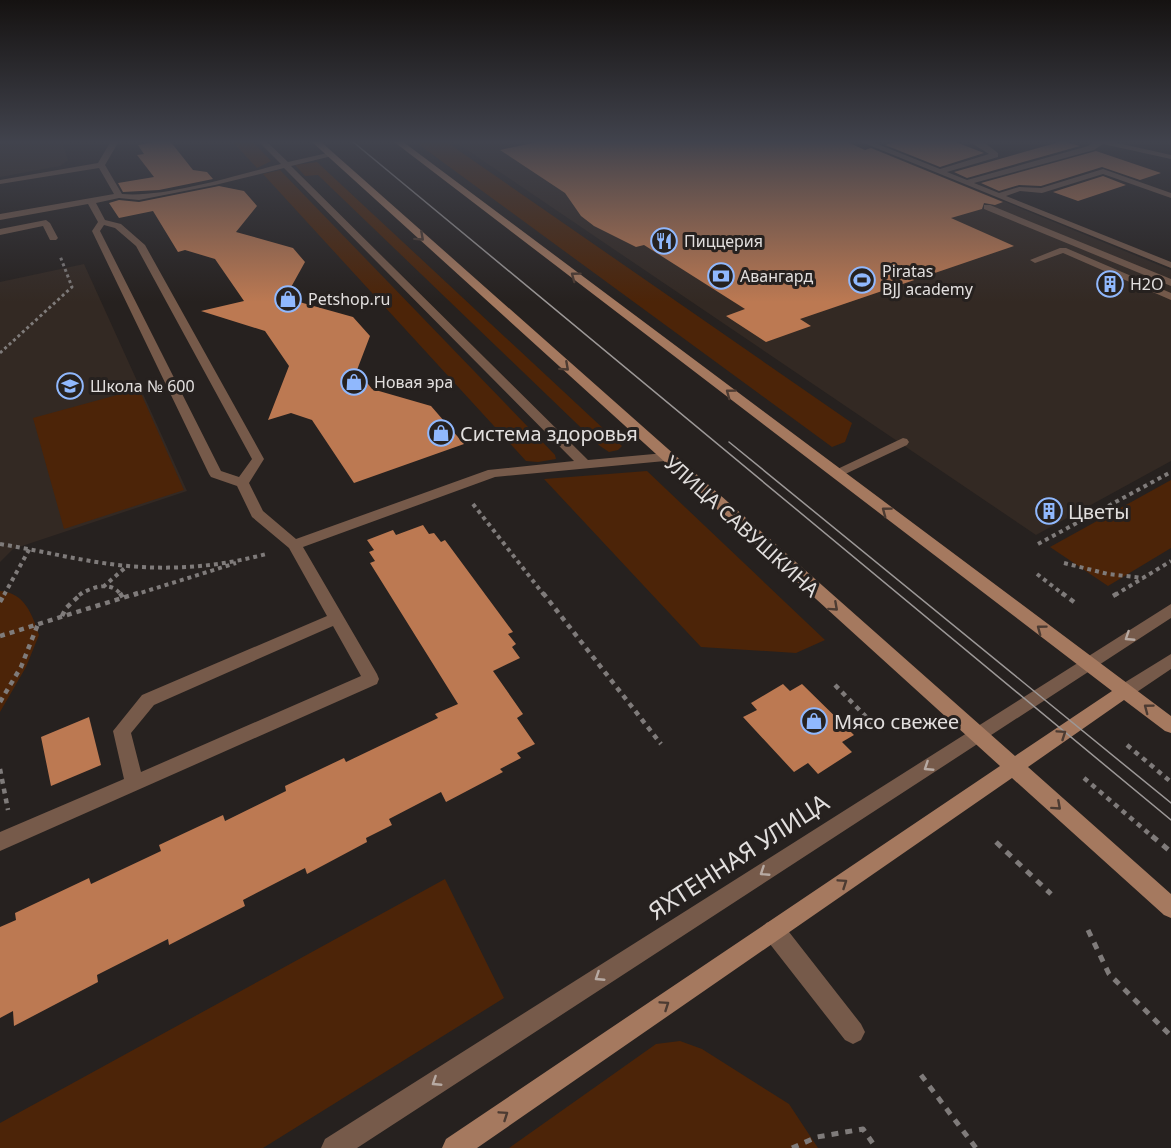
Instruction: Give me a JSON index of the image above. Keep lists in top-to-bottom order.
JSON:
{
  "streets": {
    "main road": ["УЛИЦА САВУШКИНА"],
    "street": ["ЯХТЕННАЯ УЛИЦА"]
  },
  "crossings": [
    ["УЛИЦА САВУШКИНА", "ЯХТЕННАЯ УЛИЦА"]
  ],
  "one_way": ["ЯХТЕННАЯ УЛИЦА"],
  "places": {
    "restaurant": ["Пиццерия"],
    "bank": ["Авангард"],
    "sports": ["Piratas BJJ academy"],
    "building": ["H2O", "Цветы"],
    "shop": [
      "Petshop.ru",
      "Новая эра",
      "Cистема здоровья",
      "Мясо свежее"
    ],
    "school or university": ["Школа № 600"]
  }
}
